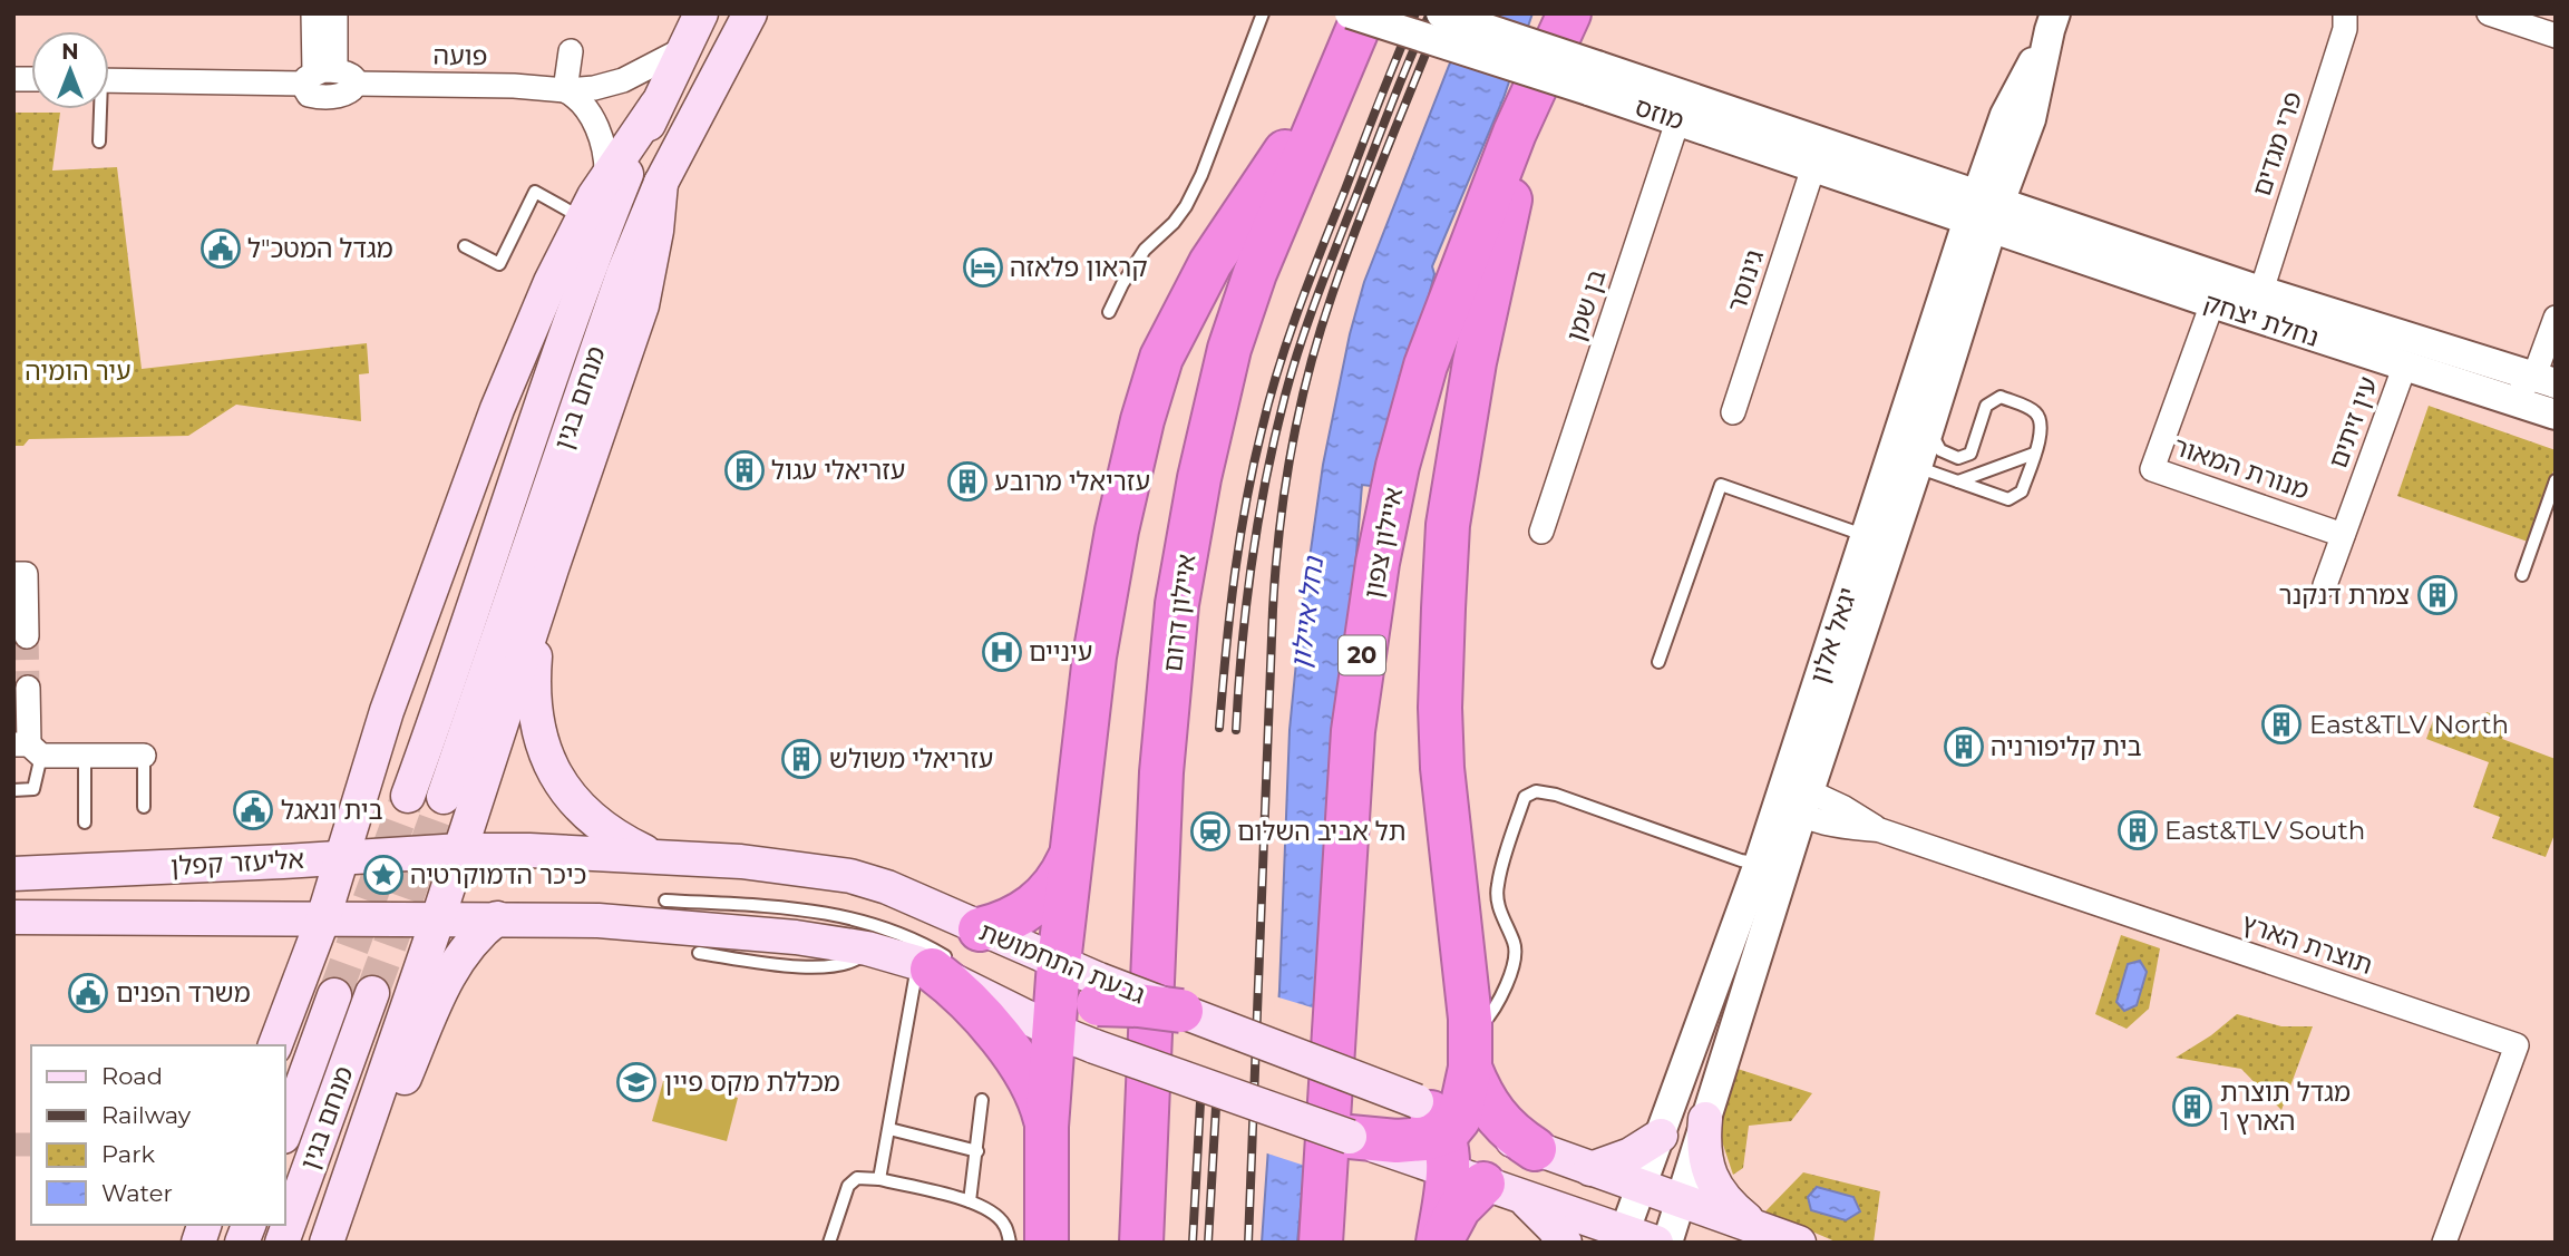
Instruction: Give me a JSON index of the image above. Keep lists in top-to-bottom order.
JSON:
{
  "streets": {
    "highway": ["איילון צפון", "איילון דרום", "20"],
    "main road": ["מנחם בגין", "אליעזר קפלן", "גבעת התחמושת"],
    "street": [
      "פועה",
      "מוזס",
      "פרי מגדים",
      "גינוסר",
      "בן שמן",
      "נחלת יצחק",
      "עין זיתים",
      "מנורת המאור",
      "יגאל אלון",
      "תוצרת הארץ"
    ]
  },
  "crossings": [
    ["פועה", "מנחם בגין"],
    ["מוזס", "גינוסר"],
    ["מוזס", "בן שמן"],
    ["מוזס", "נחלת יצחק"],
    ["מוזס", "יגאל אלון"],
    ["פרי מגדים", "נחלת יצחק"],
    ["נחלת יצחק", "עין זיתים"],
    ["נחלת יצחק", "מנורת המאור"],
    ["נחלת יצחק", "יגאל אלון"],
    ["עין זיתים", "מנורת המאור"],
    ["יגאל אלון", "תוצרת הארץ"],
    ["אליעזר קפלן", "גבעת התחמושת"]
  ],
  "water": ["נחל איילון"],
  "parks": ["עיר הומיה"],
  "places": {
    "public building": ["מגדל המטכ\"ל", "בית ונאגל", "משרד הפנים"],
    "hotel": ["קראון פלאזה"],
    "building": [
      "עזריאלי עגול",
      "עזריאלי מרובע",
      "צמרת דנקנר",
      "East&TLV North",
      "בית קליפורניה",
      "עזריאלי משולש",
      "East&TLV South",
      "מגדל תוצרת הארץ 1"
    ],
    "hospital": ["עיניים"],
    "station": ["תל אביב השלום"],
    "place": ["כיכר הדמוקרטיה"],
    "school or university": ["מכללת מקס פיין"]
  },
  "legend": [
    "Road",
    "Railway",
    "Park",
    "Water"
  ],
  "north": "top"
}
